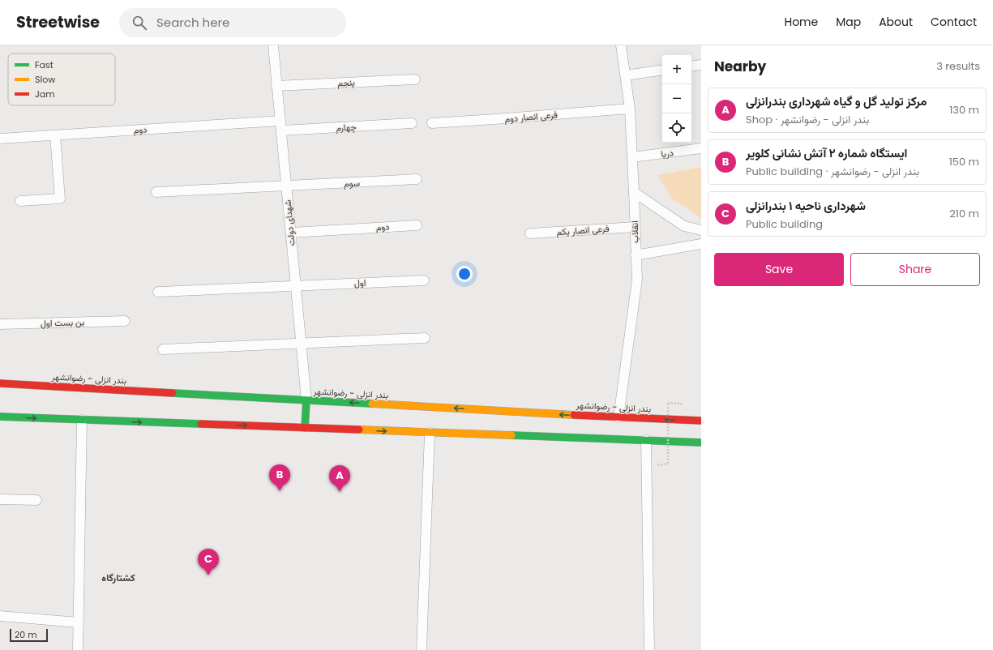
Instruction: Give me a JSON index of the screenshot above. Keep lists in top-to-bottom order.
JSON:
{
  "streets": {
    "main road": ["بندر انزلی - رضوانشهر"],
    "street": [
      "پنجم",
      "فرعی انصار دوم",
      "چهارم",
      "دوم",
      "دریا",
      "سوم",
      "شهدای دولت",
      "فرعی انصار یکم",
      "انقلاب",
      "اول",
      "بن بست اول"
    ]
  },
  "crossings": [
    ["پنجم", "شهدای دولت"],
    ["فرعی انصار دوم", "انقلاب"],
    ["چهارم", "شهدای دولت"],
    ["دوم", "شهدای دولت"],
    ["دریا", "انقلاب"],
    ["سوم", "شهدای دولت"],
    ["شهدای دولت", "اول"],
    ["شهدای دولت", "بندر انزلی - رضوانشهر"],
    ["فرعی انصار یکم", "انقلاب"],
    ["انقلاب", "بندر انزلی - رضوانشهر"]
  ],
  "districts": ["کشتارگاه"],
  "legend": ["Fast", "Slow", "Jam"],
  "scale_bar": "20 m",
  "page": {
    "header": "Streetwise",
    "search": "Search here",
    "nav": [
      "Home",
      "Map",
      "About",
      "Contact"
    ],
    "heading": ["Nearby", "3 results"],
    "map_buttons": ["+", "−"],
    "list": [
      {
        "mark": "A",
        "name": "مرکز تولید گل و گیاه شهرداری بندرانزلی",
        "note": "Shop · بندر انزلی - رضوانشهر",
        "value": "130 m"
      },
      {
        "mark": "B",
        "name": "ایستگاه شماره ۲ آتش نشانی کلویر",
        "note": "Public building · بندر انزلی - رضوانشهر",
        "value": "150 m"
      },
      {
        "mark": "C",
        "name": "شهرداری ناحیه ۱ بندرانزلی",
        "note": "Public building",
        "value": "210 m"
      }
    ],
    "buttons": ["Save", "Share"],
    "pins": ["B", "A", "C"],
    "scale": "20 m"
  }
}
